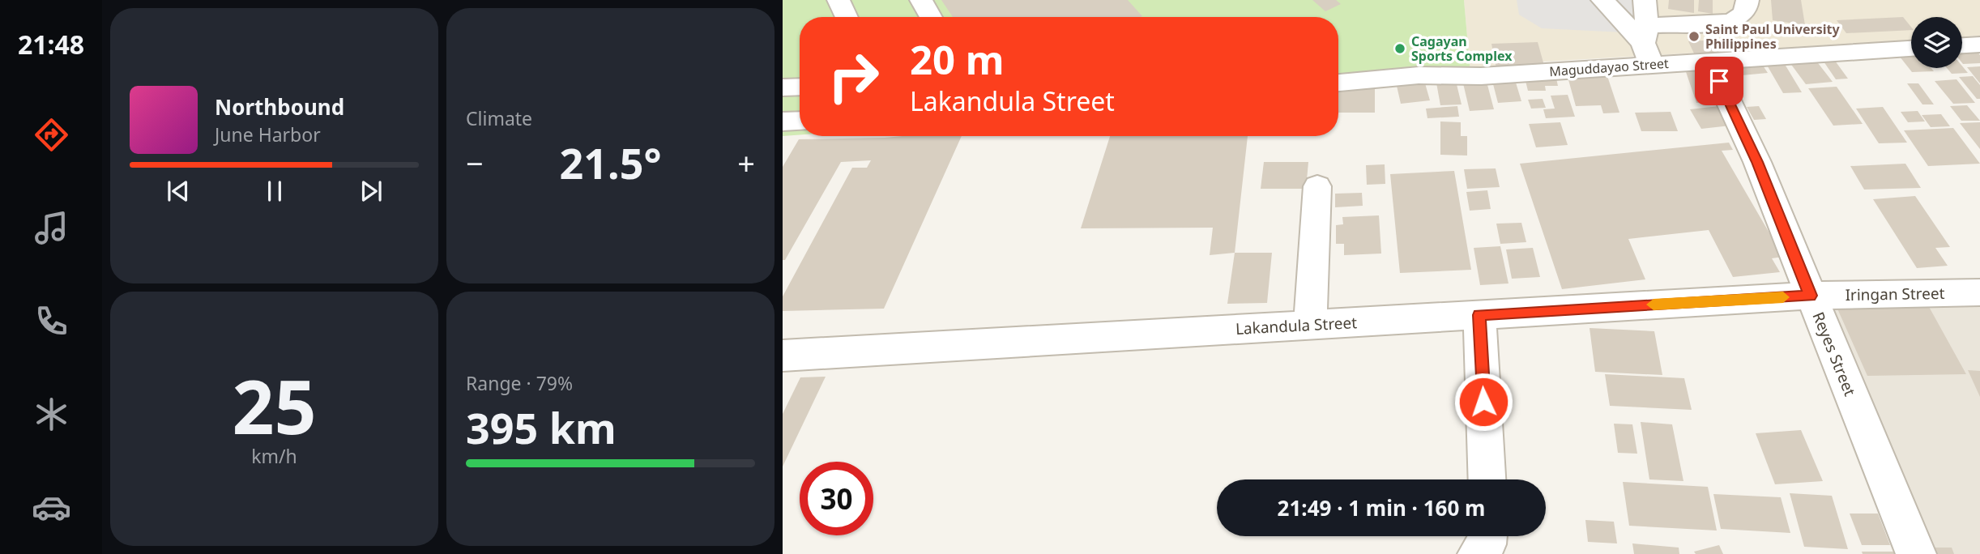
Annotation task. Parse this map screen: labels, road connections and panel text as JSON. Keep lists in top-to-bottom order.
{
  "streets": {
    "street": [
      "Maguddayao Street",
      "Iringan Street",
      "Lakandula Street",
      "Reyes Street"
    ]
  },
  "crossings": [
    ["Maguddayao Street", "Reyes Street"],
    ["Iringan Street", "Lakandula Street"],
    ["Iringan Street", "Reyes Street"],
    ["Lakandula Street", "Reyes Street"]
  ],
  "places": ["Saint Paul University Philippines", "Cagayan Sports Complex"],
  "page": {
    "tabs": "21:48",
    "tile": [
      "Climate",
      ["25", "km/h"],
      ["Range · 79%", "395 km"]
    ],
    "turn": ["20 m", "Lakandula Street"],
    "song": ["Northbound", "June Harbor"],
    "heat": ["−", "21.5°", "+"],
    "limit": "30",
    "trip": "21:49 · 1 min · 160 m"
  }
}
